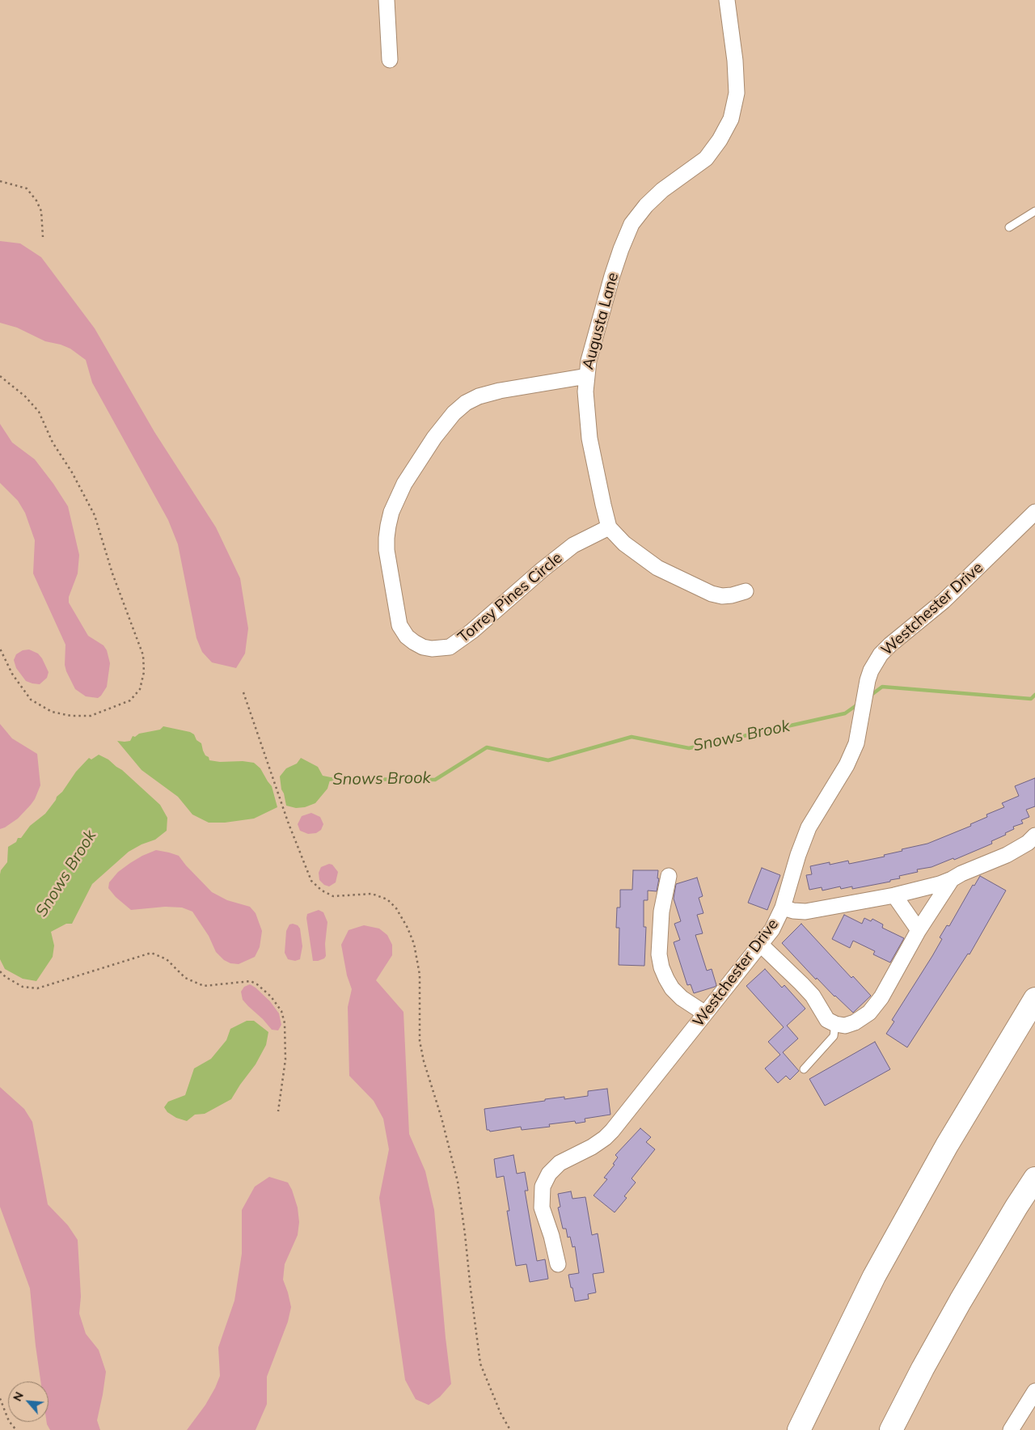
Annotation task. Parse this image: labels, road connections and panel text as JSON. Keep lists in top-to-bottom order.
{
  "streets": {
    "street": ["Augusta Lane", "Torrey Pines Circle", "Westchester Drive"]
  },
  "crossings": [
    ["Augusta Lane", "Torrey Pines Circle"]
  ],
  "water": ["Snows Brook"],
  "north": "top left"
}
